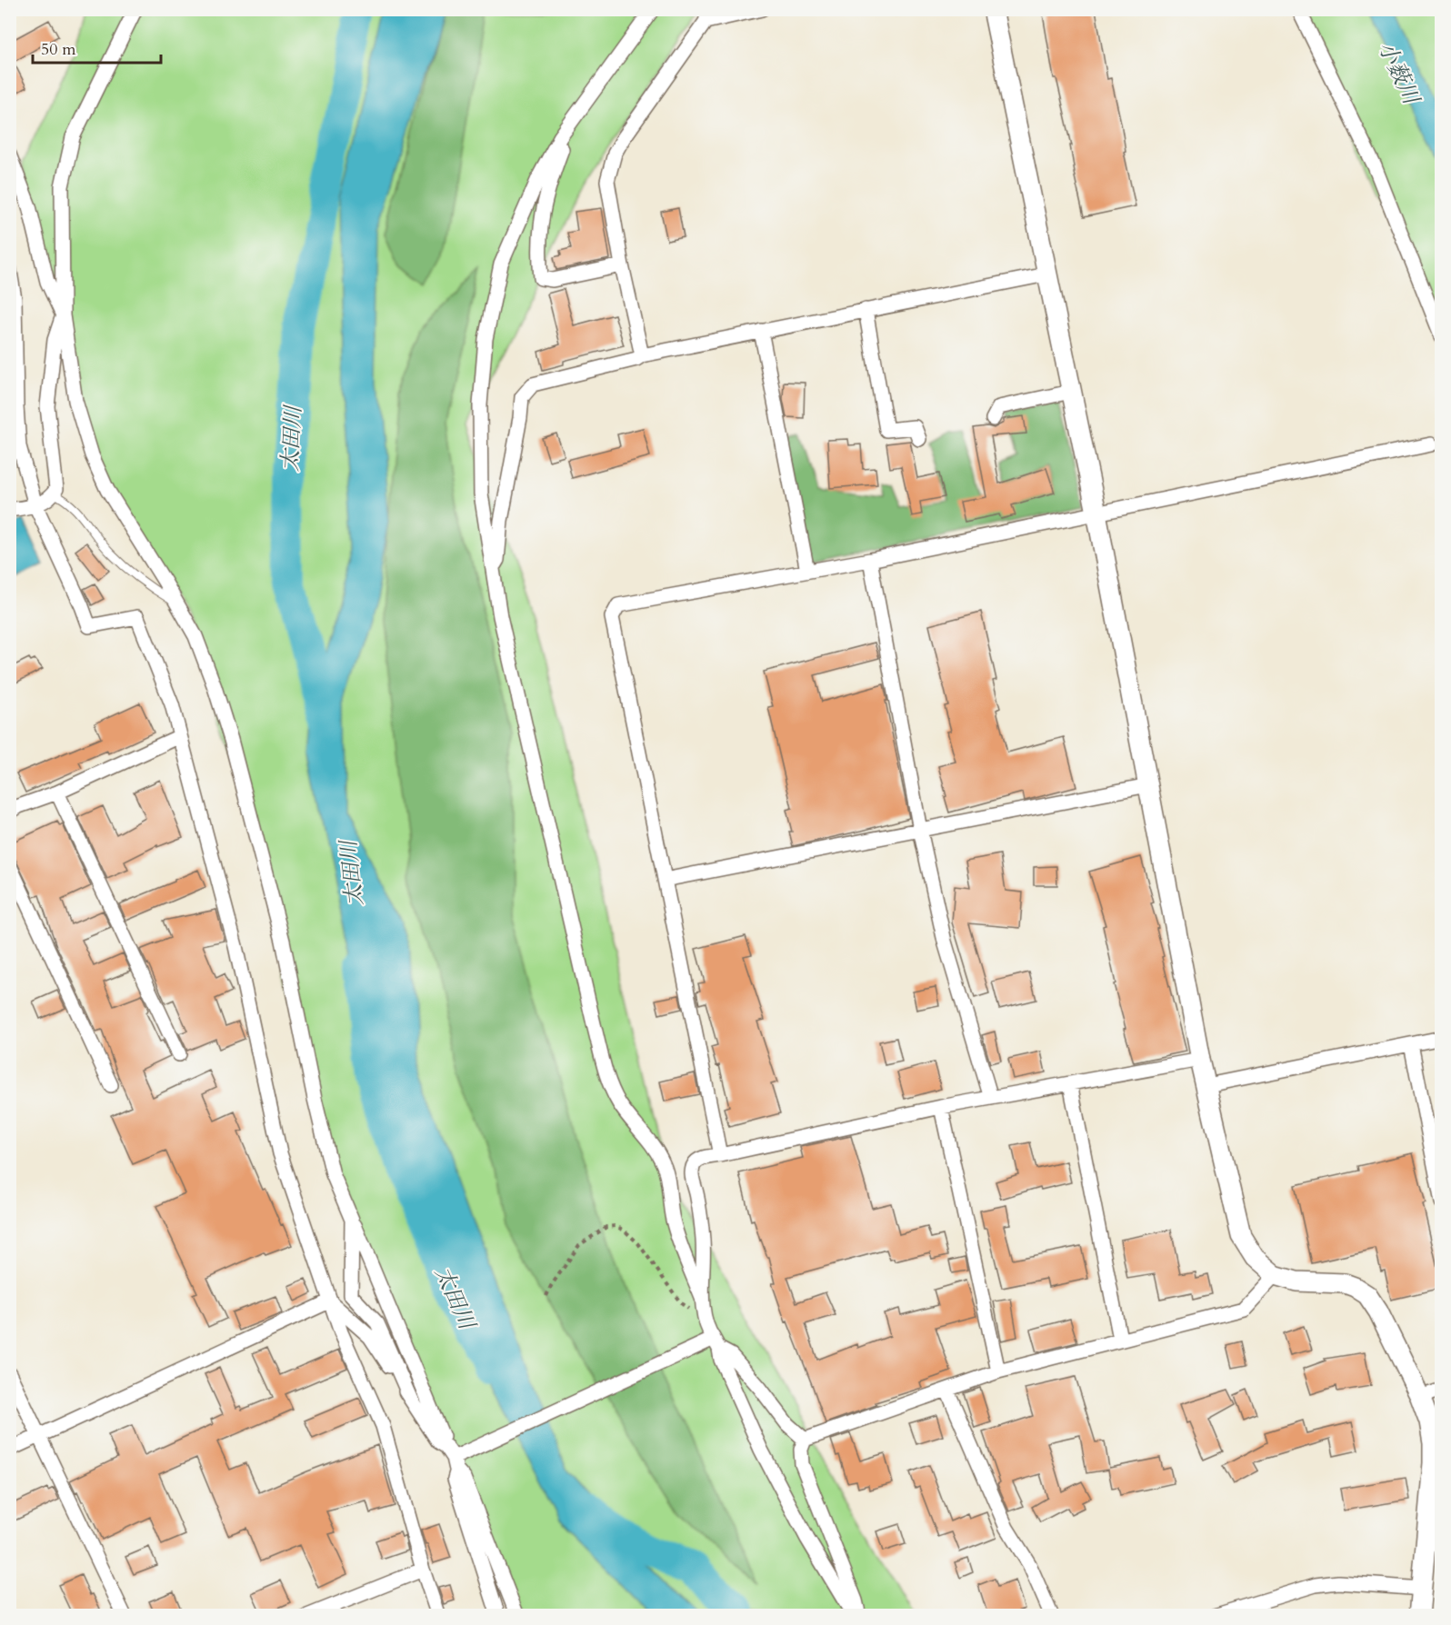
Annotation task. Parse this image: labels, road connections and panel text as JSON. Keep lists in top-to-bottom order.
{
  "water": ["小薮川", "太田川"],
  "scale_bar": "50 m"
}
